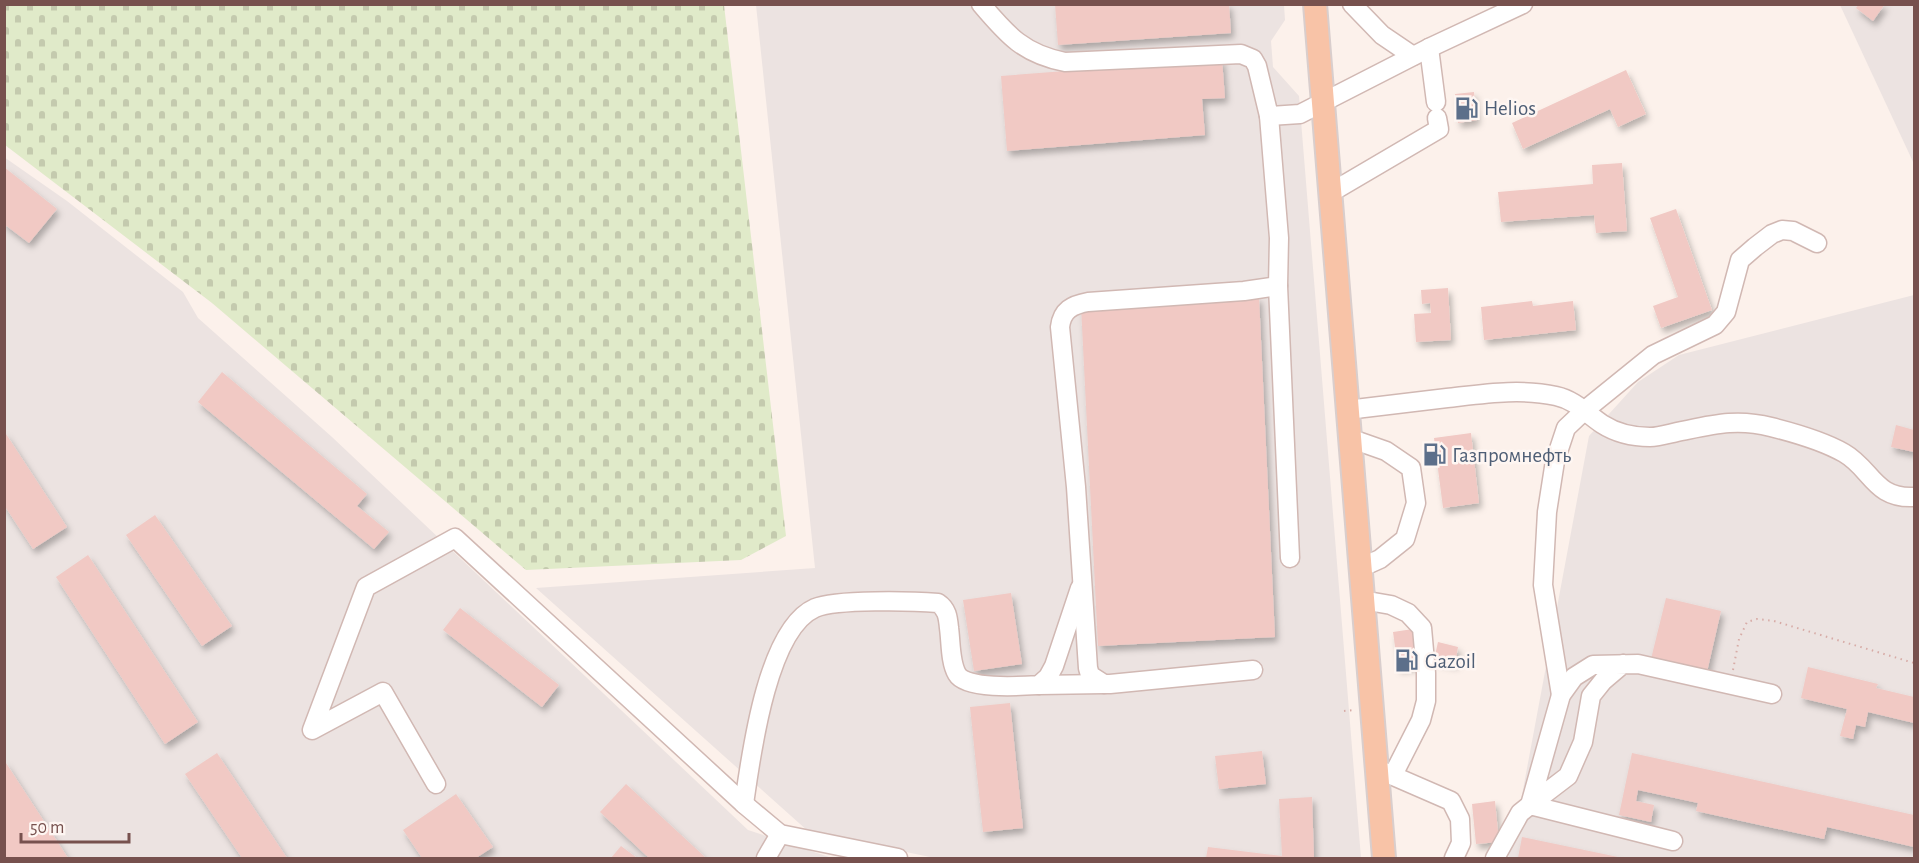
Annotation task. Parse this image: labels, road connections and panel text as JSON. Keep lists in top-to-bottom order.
{
  "places": {
    "fuel station": ["Helios", "Газпромнефть", "Gazoil"]
  },
  "scale_bar": "50 m"
}
